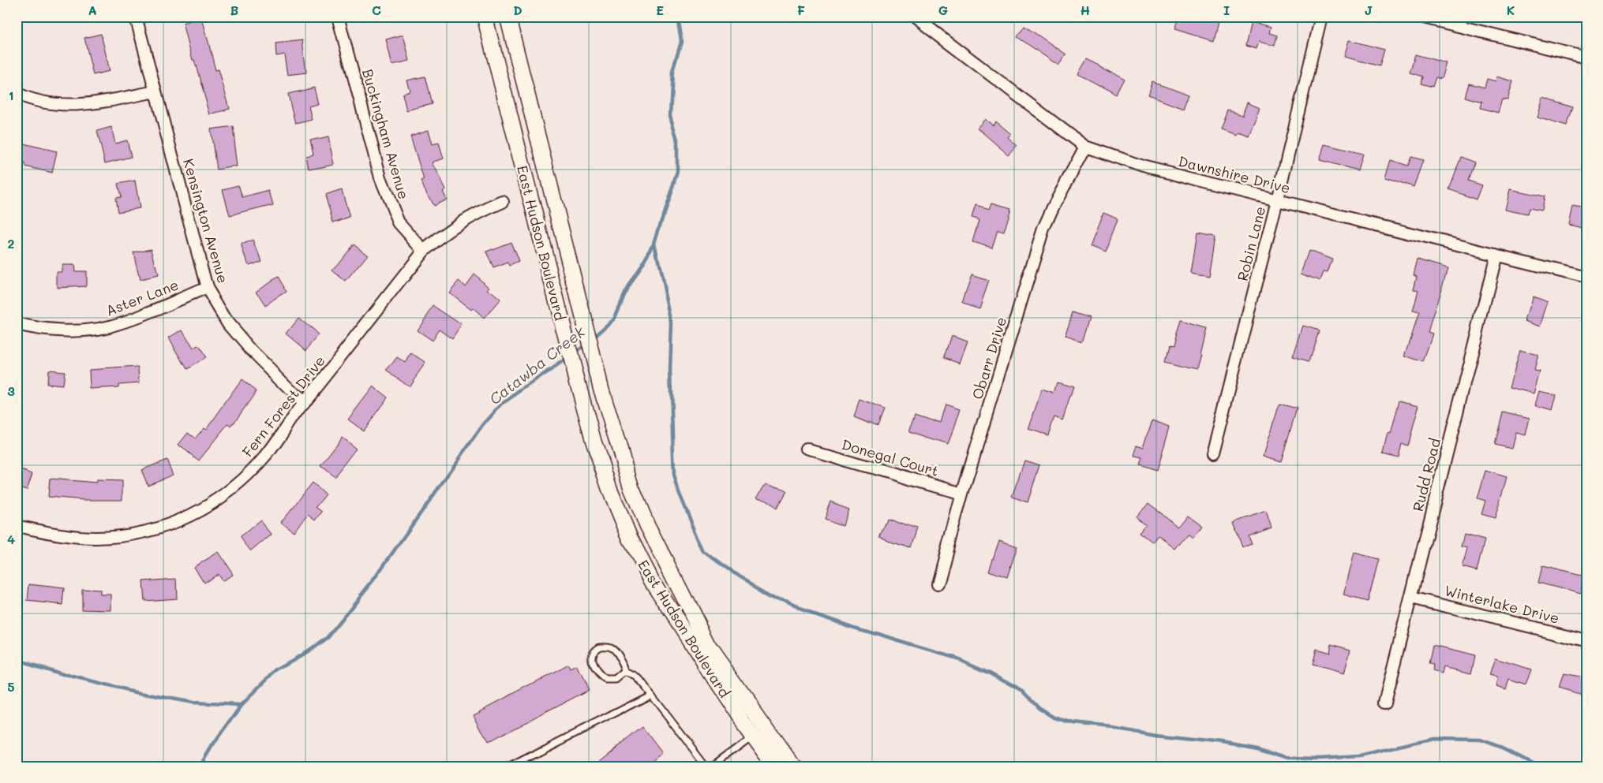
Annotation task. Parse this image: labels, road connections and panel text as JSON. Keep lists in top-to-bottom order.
{
  "streets": {
    "main road": ["East Hudson Boulevard"],
    "street": [
      "Buckingham Avenue",
      "Dawnshire Drive",
      "Kensington Avenue",
      "Robin Lane",
      "Aster Lane",
      "Obarr Drive",
      "Fern Forest Drive",
      "Donegal Court",
      "Rudd Road",
      "Winterlake Drive"
    ]
  },
  "crossings": [
    ["Buckingham Avenue", "Fern Forest Drive"],
    ["Dawnshire Drive", "Robin Lane"],
    ["Dawnshire Drive", "Obarr Drive"],
    ["Dawnshire Drive", "Rudd Road"],
    ["Kensington Avenue", "Aster Lane"],
    ["Kensington Avenue", "Fern Forest Drive"],
    ["Obarr Drive", "Donegal Court"],
    ["Rudd Road", "Winterlake Drive"]
  ],
  "water": ["Catawba Creek"],
  "grid": {
    "columns": [
      "A",
      "B",
      "C",
      "D",
      "E",
      "F",
      "G",
      "H",
      "I",
      "J",
      "K"
    ],
    "rows": [
      "1",
      "2",
      "3",
      "4",
      "5"
    ]
  }
}
